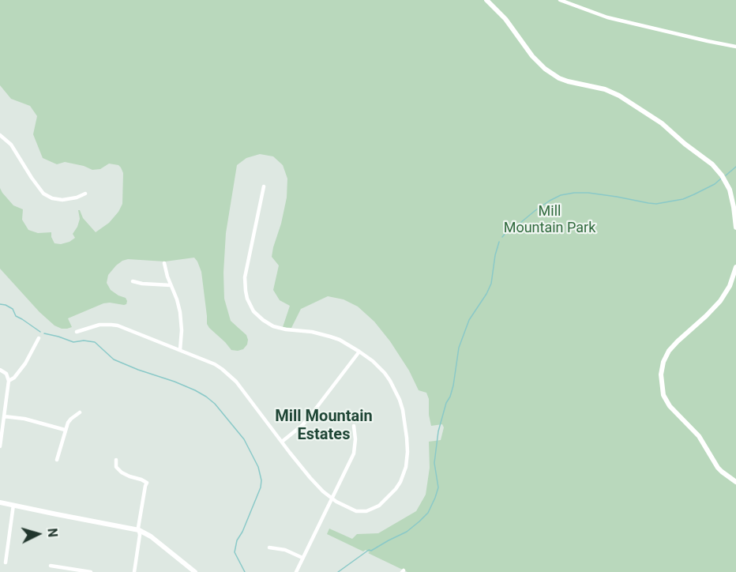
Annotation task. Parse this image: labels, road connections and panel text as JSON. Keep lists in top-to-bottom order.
{
  "districts": ["Mill Mountain Estates"],
  "parks": ["Mill Mountain Park"],
  "north": "right"
}
